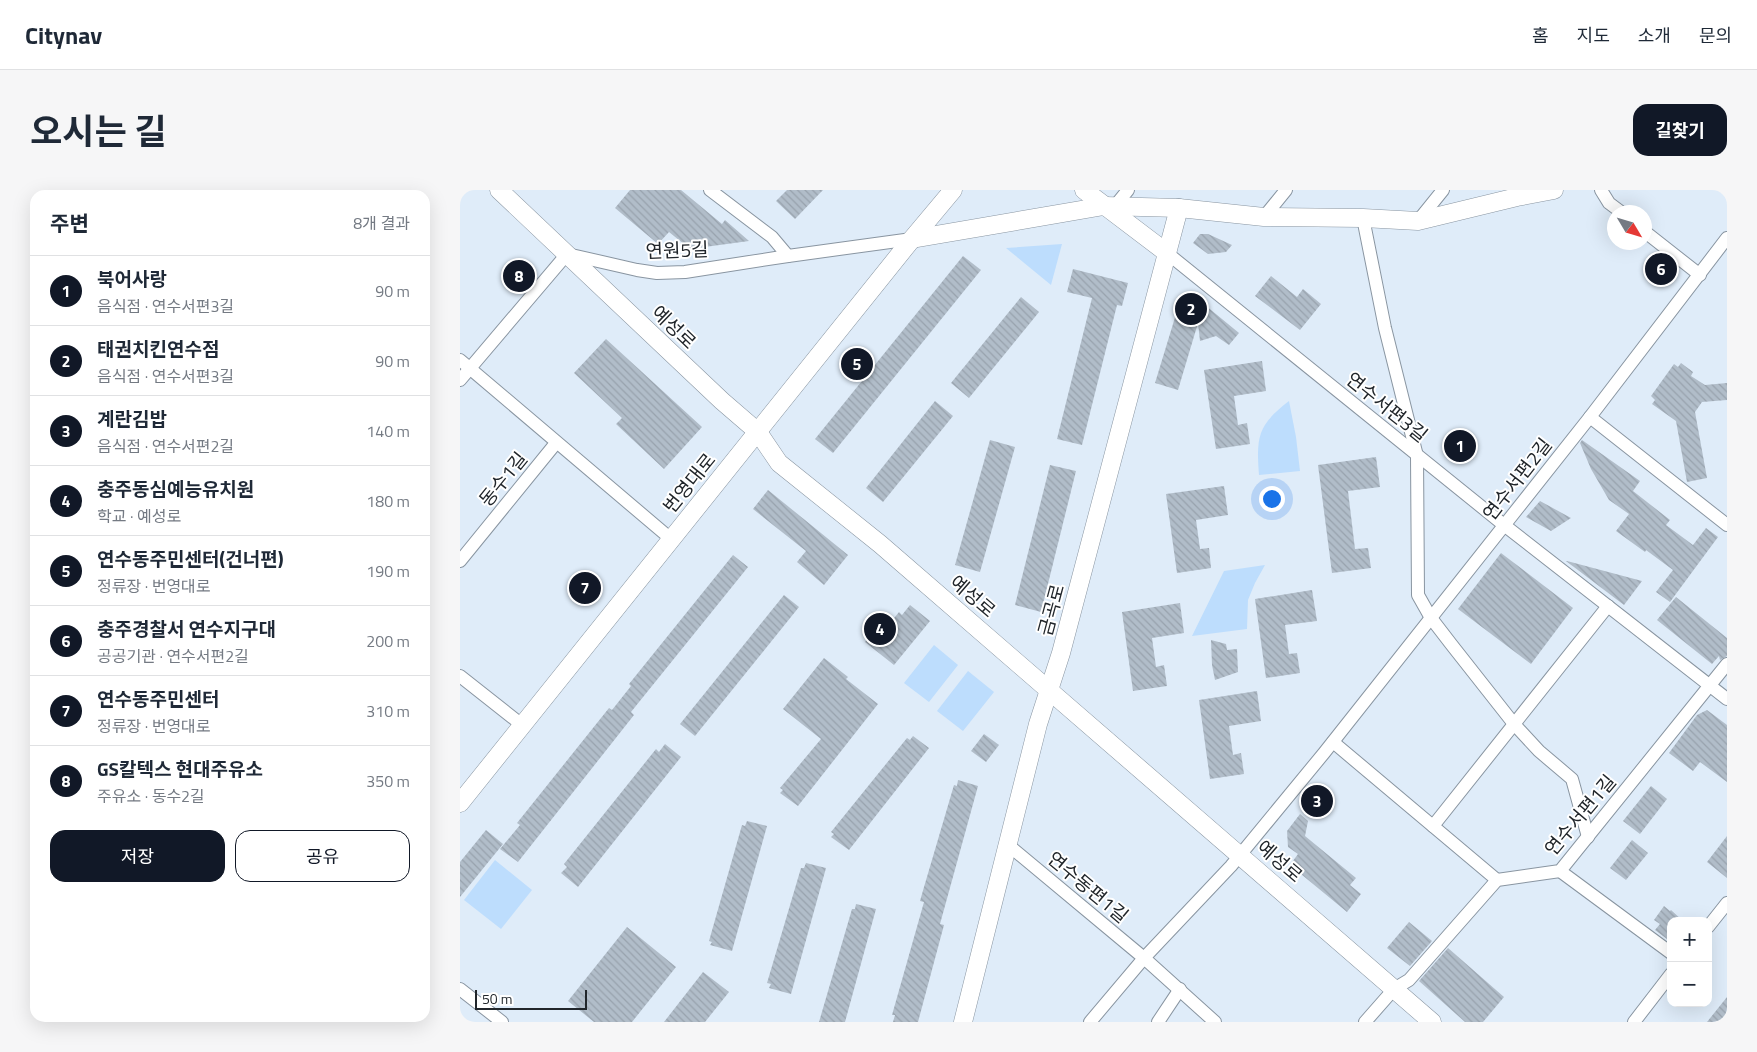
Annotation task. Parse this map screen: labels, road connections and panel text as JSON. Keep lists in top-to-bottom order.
{
  "streets": {
    "street": [
      "연원5길",
      "예성로",
      "연수서편3길",
      "동수1길",
      "연수서편2길",
      "번영대로",
      "금곡로",
      "연수서편1길",
      "연수동편1길"
    ]
  },
  "crossings": [
    ["연원5길", "예성로"],
    ["연원5길", "번영대로"],
    ["예성로", "연수서편2길"],
    ["예성로", "번영대로"],
    ["예성로", "금곡로"],
    ["연수서편3길", "연수서편2길"],
    ["연수서편3길", "금곡로"],
    ["연수서편3길", "연수서편1길"],
    ["금곡로", "연수동편1길"]
  ],
  "scale_bar": "50 m",
  "north": "bottom right",
  "page": {
    "header": "Citynav",
    "nav": [
      "홈",
      "지도",
      "소개",
      "문의"
    ],
    "title": "오시는 길",
    "buttons": [
      "길찾기",
      ["저장", "공유"]
    ],
    "heading": ["주변", "8개 결과"],
    "pins": [
      "6",
      "8",
      "2",
      "5",
      "1",
      "7",
      "4",
      "3"
    ],
    "list": [
      {
        "mark": "1",
        "name": "북어사랑",
        "note": "음식점 · 연수서편3길",
        "value": "90 m"
      },
      {
        "mark": "2",
        "name": "태권치킨연수점",
        "note": "음식점 · 연수서편3길",
        "value": "90 m"
      },
      {
        "mark": "3",
        "name": "계란김밥",
        "note": "음식점 · 연수서편2길",
        "value": "140 m"
      },
      {
        "mark": "4",
        "name": "충주동심예능유치원",
        "note": "학교 · 예성로",
        "value": "180 m"
      },
      {
        "mark": "5",
        "name": "연수동주민센터(건너편)",
        "note": "정류장 · 번영대로",
        "value": "190 m"
      },
      {
        "mark": "6",
        "name": "충주경찰서 연수지구대",
        "note": "공공기관 · 연수서편2길",
        "value": "200 m"
      },
      {
        "mark": "7",
        "name": "연수동주민센터",
        "note": "정류장 · 번영대로",
        "value": "310 m"
      },
      {
        "mark": "8",
        "name": "GS칼텍스 현대주유소",
        "note": "주유소 · 동수2길",
        "value": "350 m"
      }
    ],
    "map_buttons": ["+", "−"],
    "scale": "50 m"
  }
}
